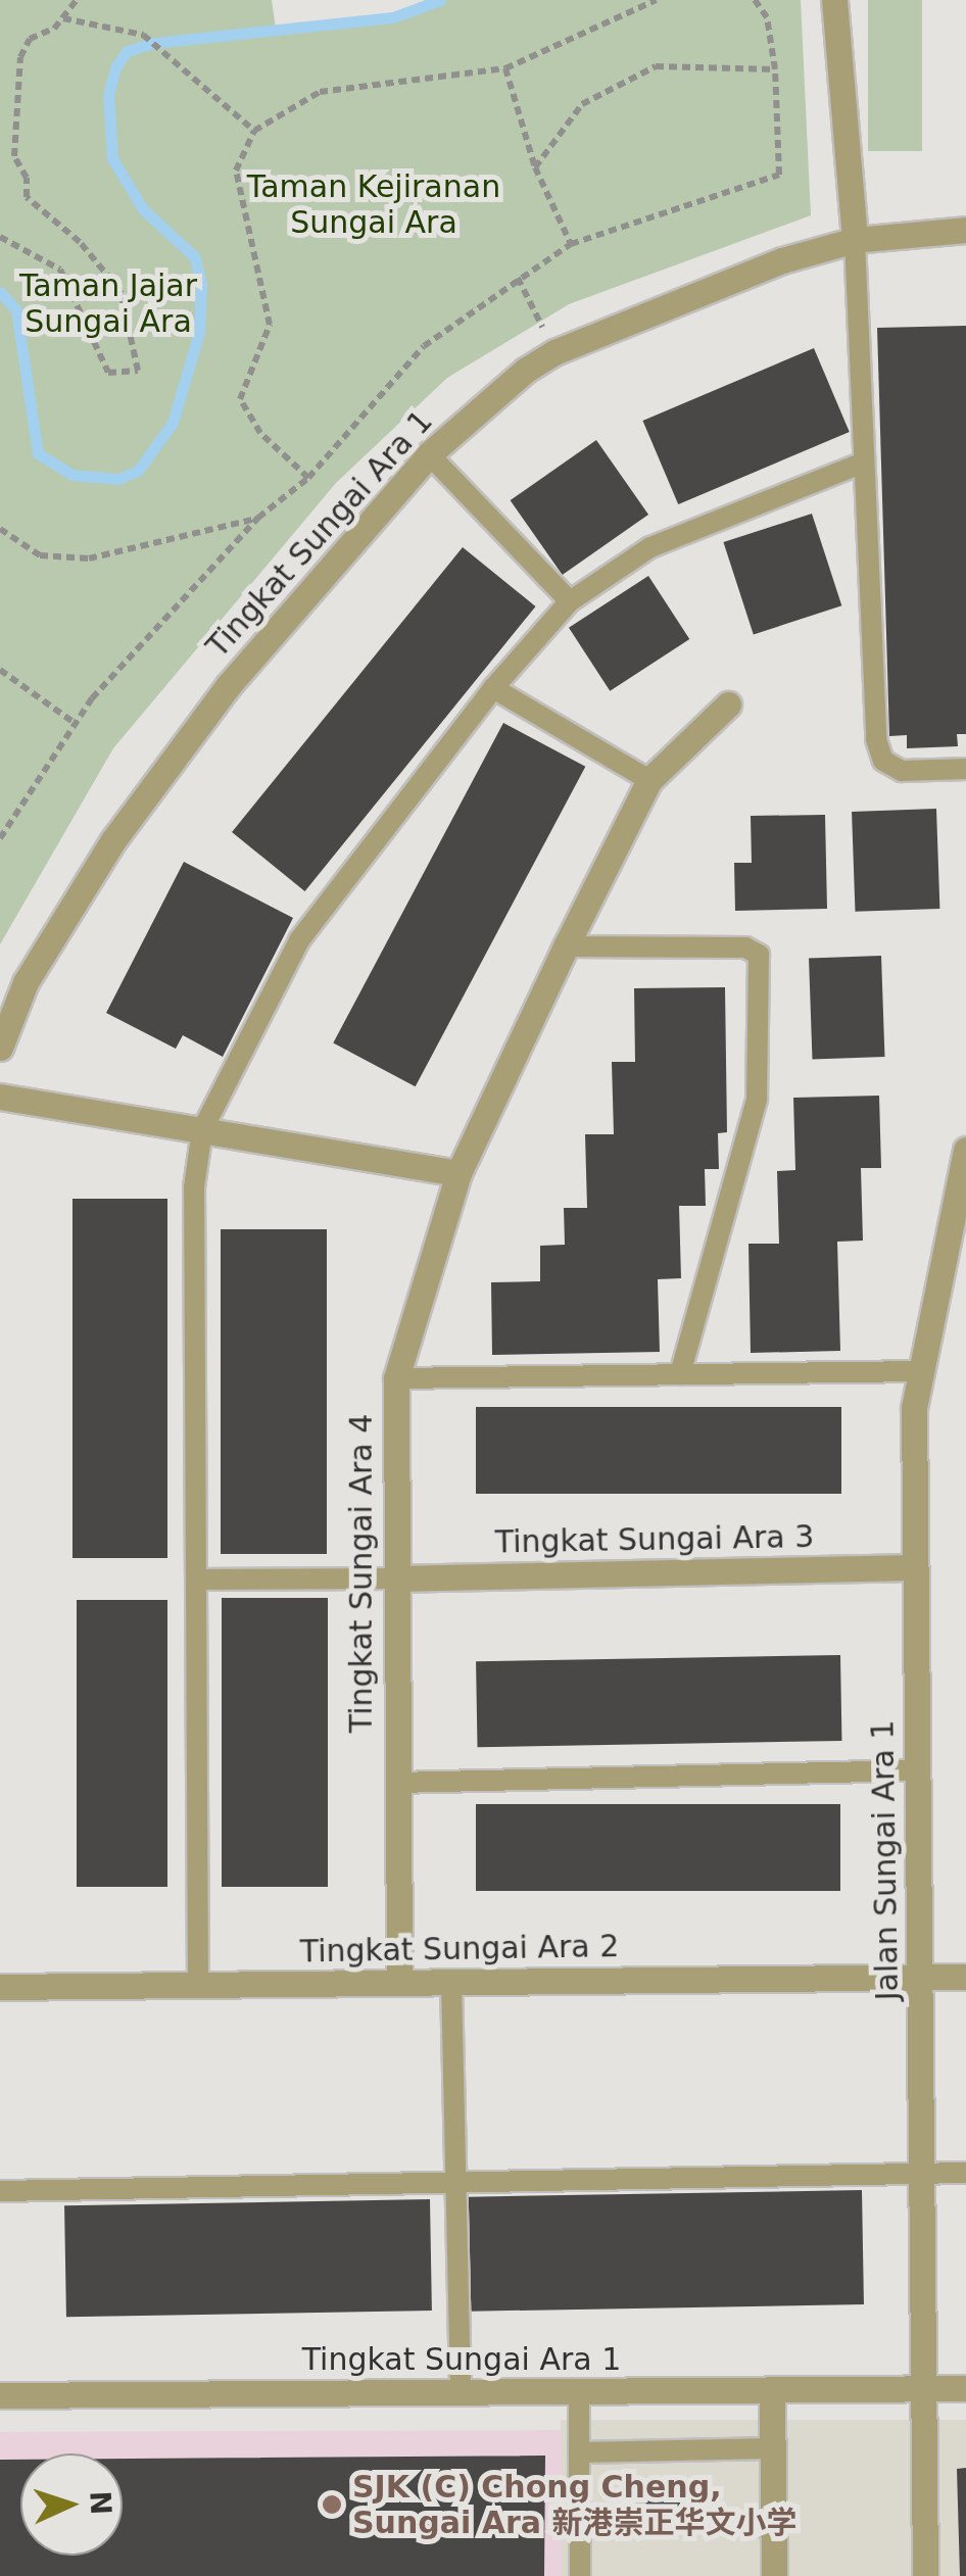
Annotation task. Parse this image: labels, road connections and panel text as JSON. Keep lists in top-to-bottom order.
{
  "streets": {
    "street": [
      "Tingkat Sungai Ara 1",
      "Tingkat Sungai Ara 3",
      "Tingkat Sungai Ara 4",
      "Jalan Sungai Ara 1",
      "Tingkat Sungai Ara 2"
    ]
  },
  "crossings": [
    ["Tingkat Sungai Ara 1", "Jalan Sungai Ara 1"],
    ["Tingkat Sungai Ara 3", "Tingkat Sungai Ara 4"],
    ["Tingkat Sungai Ara 3", "Jalan Sungai Ara 1"],
    ["Tingkat Sungai Ara 4", "Tingkat Sungai Ara 2"],
    ["Jalan Sungai Ara 1", "Tingkat Sungai Ara 2"]
  ],
  "parks": ["Taman Kejiranan Sungai Ara", "Taman Jajar Sungai Ara"],
  "places": ["SJK (C) Chong Cheng, Sungai Ara 新港崇正华文小学"],
  "north": "right"
}
